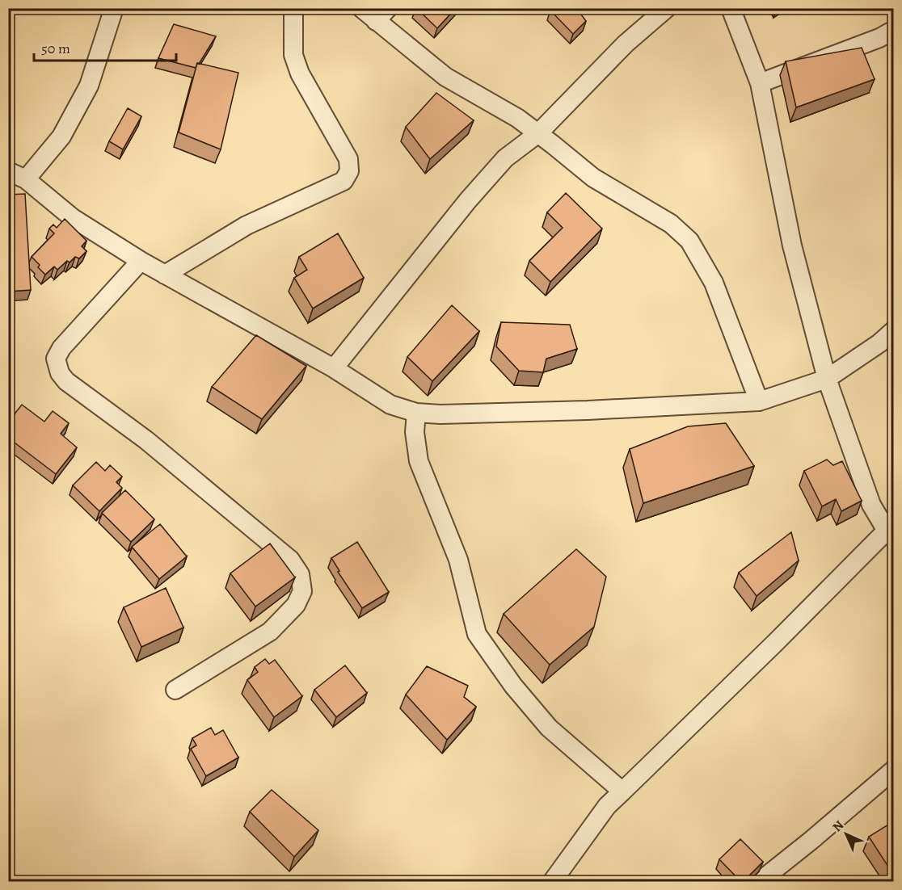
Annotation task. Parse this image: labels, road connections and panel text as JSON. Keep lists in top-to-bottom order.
{
  "scale_bar": "50 m",
  "north": "top left"
}
